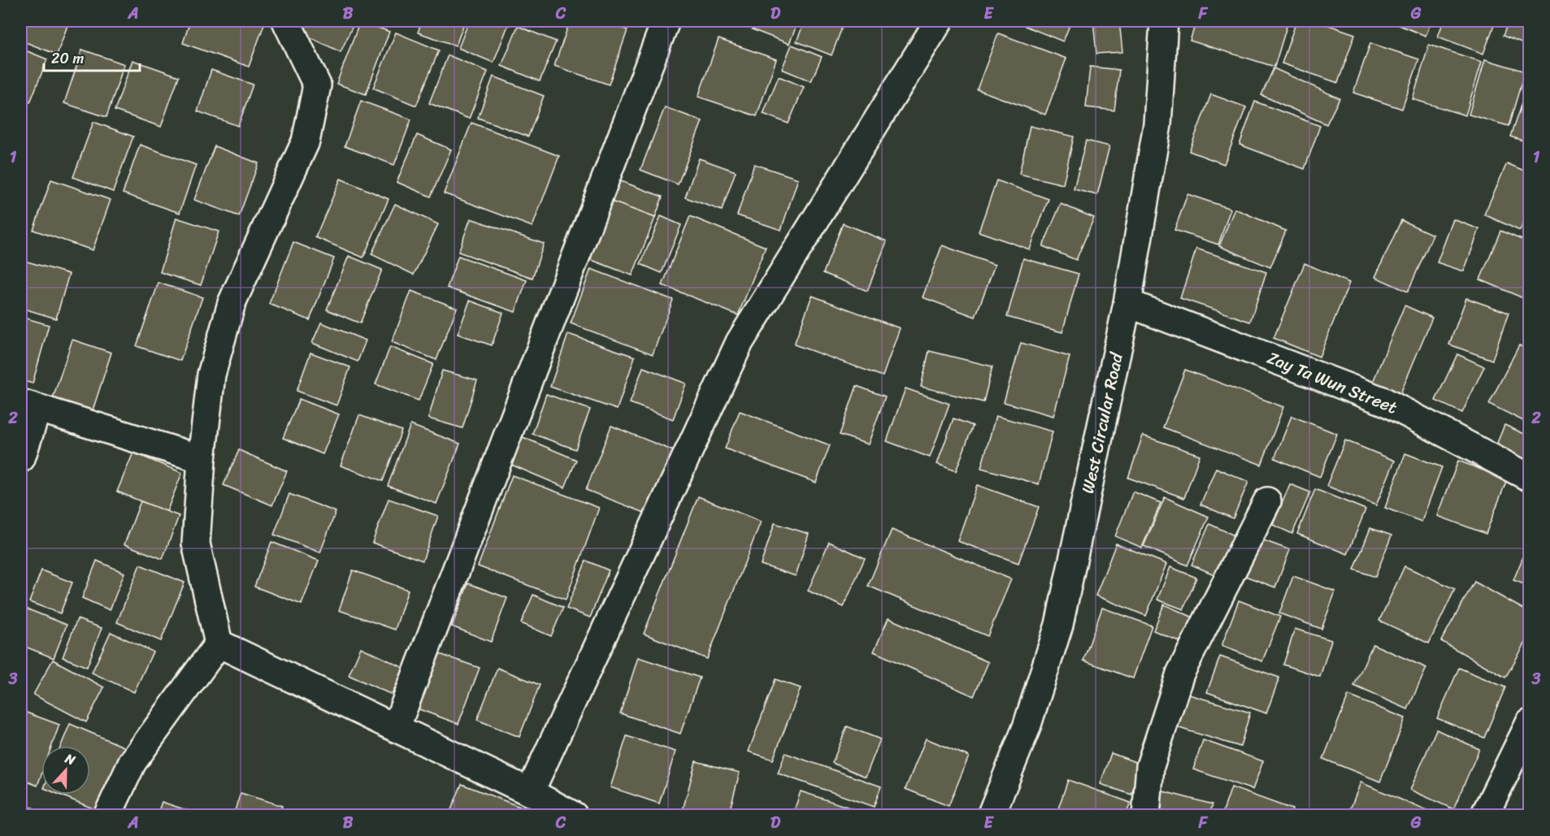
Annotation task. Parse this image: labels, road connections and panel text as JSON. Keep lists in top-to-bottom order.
{
  "streets": {
    "street": ["Zay Ta Wun Street", "West Circular Road"]
  },
  "crossings": [
    ["Zay Ta Wun Street", "West Circular Road"]
  ],
  "scale_bar": "20 m",
  "north": "top",
  "grid": {
    "columns": [
      "A",
      "B",
      "C",
      "D",
      "E",
      "F",
      "G"
    ],
    "rows": ["1", "2", "3"]
  }
}
